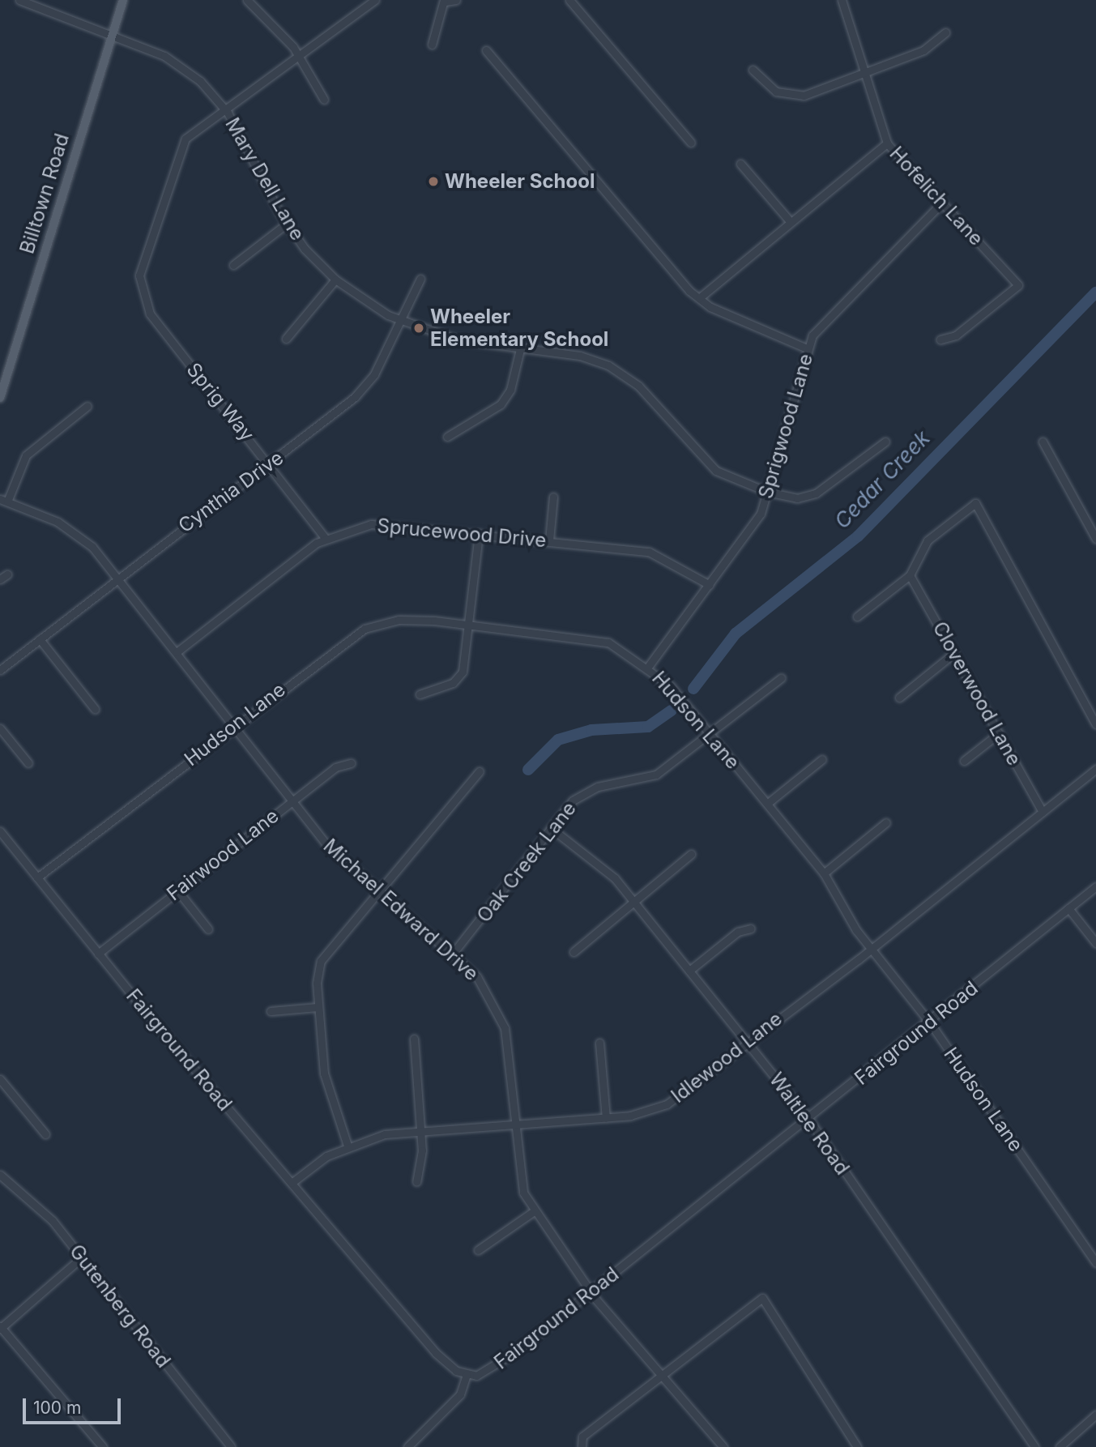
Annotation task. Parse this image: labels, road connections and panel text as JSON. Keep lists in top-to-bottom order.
{
  "streets": {
    "main road": ["Billtown Road"],
    "street": [
      "Mary Dell Lane",
      "Hofelich Lane",
      "Sprig Way",
      "Sprigwood Lane",
      "Cynthia Drive",
      "Sprucewood Drive",
      "Cloverwood Lane",
      "Hudson Lane",
      "Fairwood Lane",
      "Oak Creek Lane",
      "Michael Edward Drive",
      "Fairground Road",
      "Idlewood Lane",
      "Waltlee Road",
      "Gutenberg Road"
    ]
  },
  "crossings": [
    ["Mary Dell Lane", "Billtown Road"],
    ["Mary Dell Lane", "Sprig Way"],
    ["Mary Dell Lane", "Sprigwood Lane"],
    ["Mary Dell Lane", "Cynthia Drive"],
    ["Hofelich Lane", "Sprigwood Lane"],
    ["Sprig Way", "Cynthia Drive"],
    ["Sprig Way", "Sprucewood Drive"],
    ["Sprigwood Lane", "Sprucewood Drive"],
    ["Sprigwood Lane", "Hudson Lane"],
    ["Cynthia Drive", "Michael Edward Drive"],
    ["Sprucewood Drive", "Michael Edward Drive"],
    ["Cloverwood Lane", "Idlewood Lane"],
    ["Hudson Lane", "Oak Creek Lane"],
    ["Hudson Lane", "Michael Edward Drive"],
    ["Hudson Lane", "Fairground Road"],
    ["Hudson Lane", "Idlewood Lane"],
    ["Fairwood Lane", "Michael Edward Drive"],
    ["Fairwood Lane", "Fairground Road"],
    ["Oak Creek Lane", "Michael Edward Drive"],
    ["Oak Creek Lane", "Waltlee Road"],
    ["Michael Edward Drive", "Fairground Road"],
    ["Michael Edward Drive", "Idlewood Lane"],
    ["Fairground Road", "Idlewood Lane"],
    ["Fairground Road", "Waltlee Road"],
    ["Idlewood Lane", "Waltlee Road"]
  ],
  "water": ["Cedar Creek"],
  "places": ["Wheeler School", "Wheeler Elementary School"],
  "scale_bar": "100 m"
}
